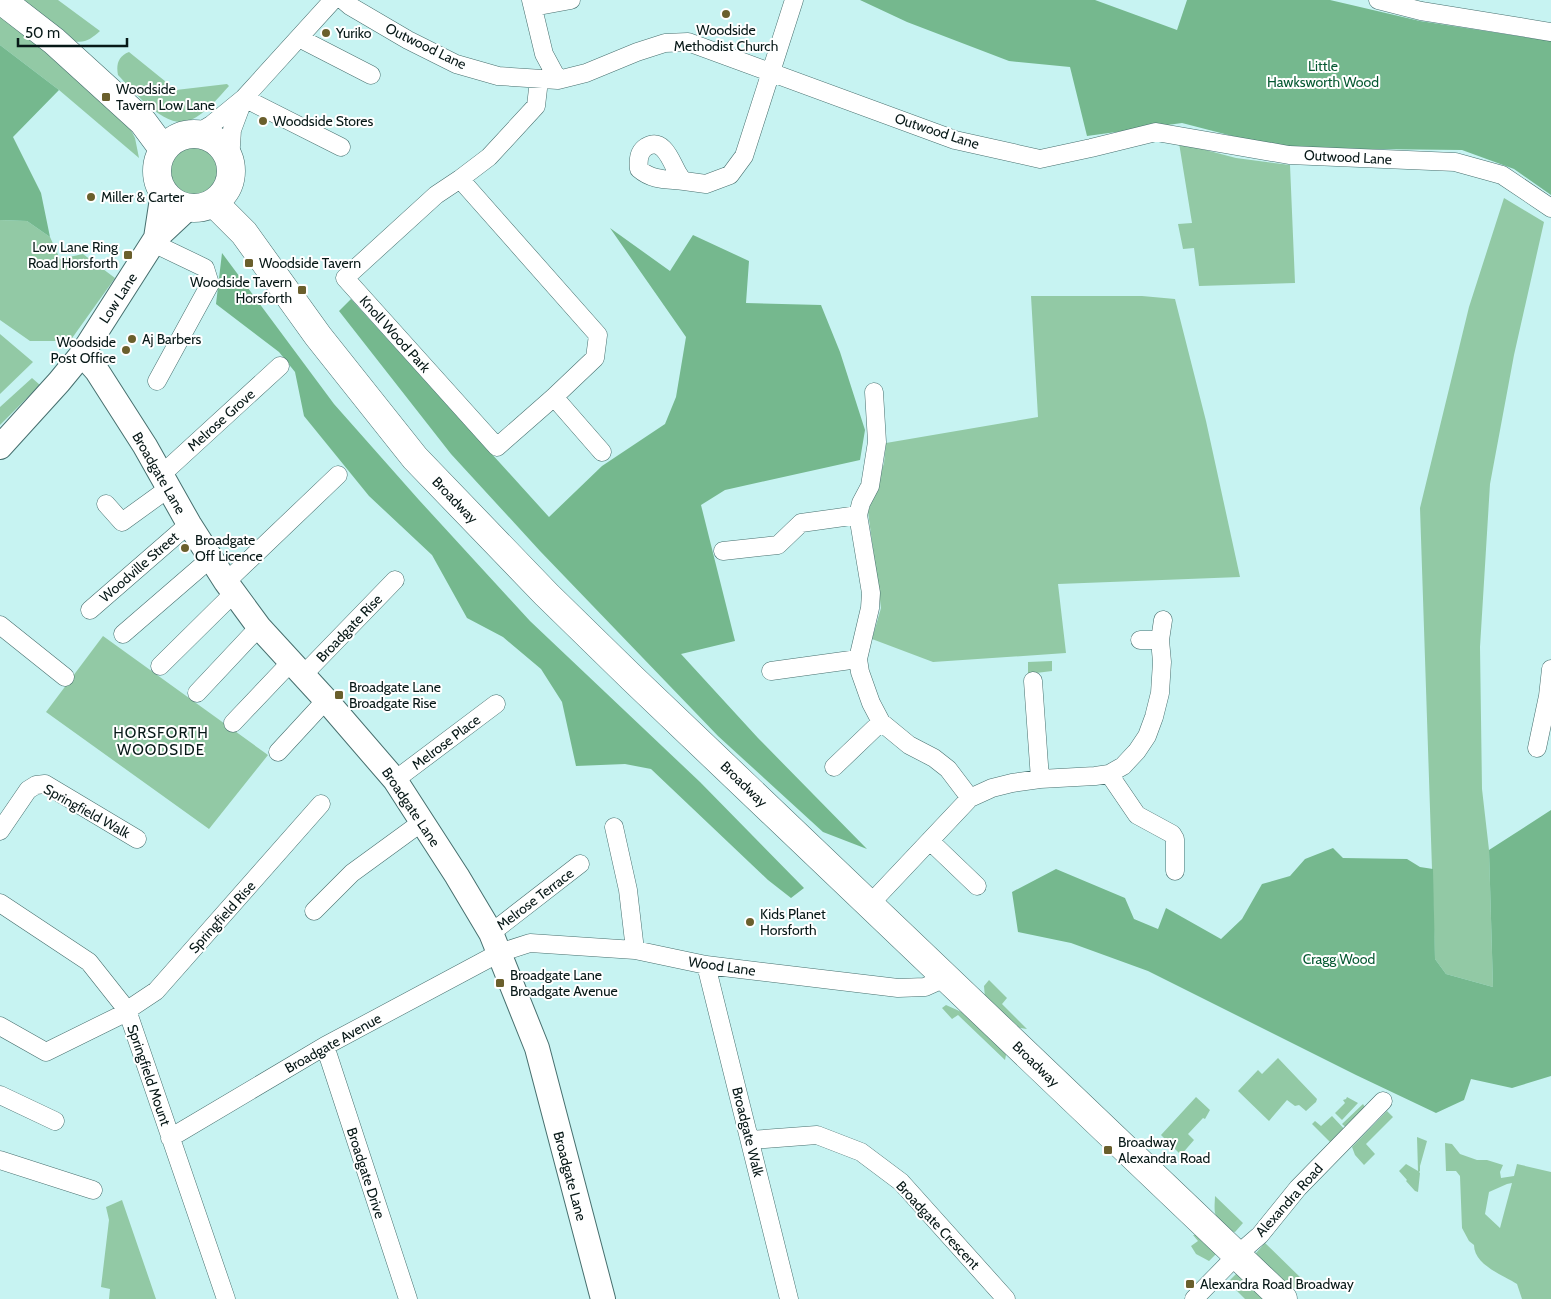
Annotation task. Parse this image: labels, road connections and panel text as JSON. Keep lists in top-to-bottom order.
{
  "streets": {
    "highway": ["Broadway"],
    "street": [
      "Outwood Lane",
      "Low Lane",
      "Knoll Wood Park",
      "Melrose Grove",
      "Broadgate Lane",
      "Woodville Street",
      "Broadgate Rise",
      "Melrose Place",
      "Springfield Walk",
      "Melrose Terrace",
      "Springfield Rise",
      "Wood Lane",
      "Broadgate Avenue",
      "Springfield Mount",
      "Broadgate Walk",
      "Broadgate Drive",
      "Alexandra Road",
      "Broadgate Crescent"
    ]
  },
  "crossings": [
    ["Outwood Lane", "Knoll Wood Park"],
    ["Low Lane", "Broadgate Lane"],
    ["Melrose Grove", "Broadgate Lane"],
    ["Broadgate Lane", "Woodville Street"],
    ["Broadgate Lane", "Broadgate Rise"],
    ["Broadgate Lane", "Melrose Place"],
    ["Broadgate Lane", "Melrose Terrace"],
    ["Broadgate Lane", "Wood Lane"],
    ["Broadgate Lane", "Broadgate Avenue"],
    ["Broadway", "Wood Lane"],
    ["Broadway", "Alexandra Road"],
    ["Melrose Terrace", "Wood Lane"],
    ["Melrose Terrace", "Broadgate Avenue"],
    ["Springfield Rise", "Springfield Mount"],
    ["Wood Lane", "Broadgate Avenue"],
    ["Wood Lane", "Broadgate Walk"],
    ["Broadgate Avenue", "Springfield Mount"],
    ["Broadgate Avenue", "Broadgate Drive"],
    ["Broadgate Walk", "Broadgate Crescent"]
  ],
  "districts": ["HORSFORTH WOODSIDE"],
  "parks": ["Little Hawksworth Wood", "Cragg Wood"],
  "places": {
    "other": [
      "Woodside Methodist Church",
      "Yuriko",
      "Woodside Stores",
      "Miller & Carter",
      "Aj Barbers",
      "Woodside Post Office",
      "Broadgate Off Licence",
      "Kids Planet Horsforth"
    ],
    "transit": [
      "Woodside Tavern Low Lane",
      "Low Lane Ring Road Horsforth",
      "Woodside Tavern",
      "Woodside Tavern Horsforth",
      "Broadgate Lane Broadgate Rise",
      "Broadgate Lane Broadgate Avenue",
      "Broadway Alexandra Road",
      "Alexandra Road Broadway"
    ]
  },
  "scale_bar": "50 m"
}
